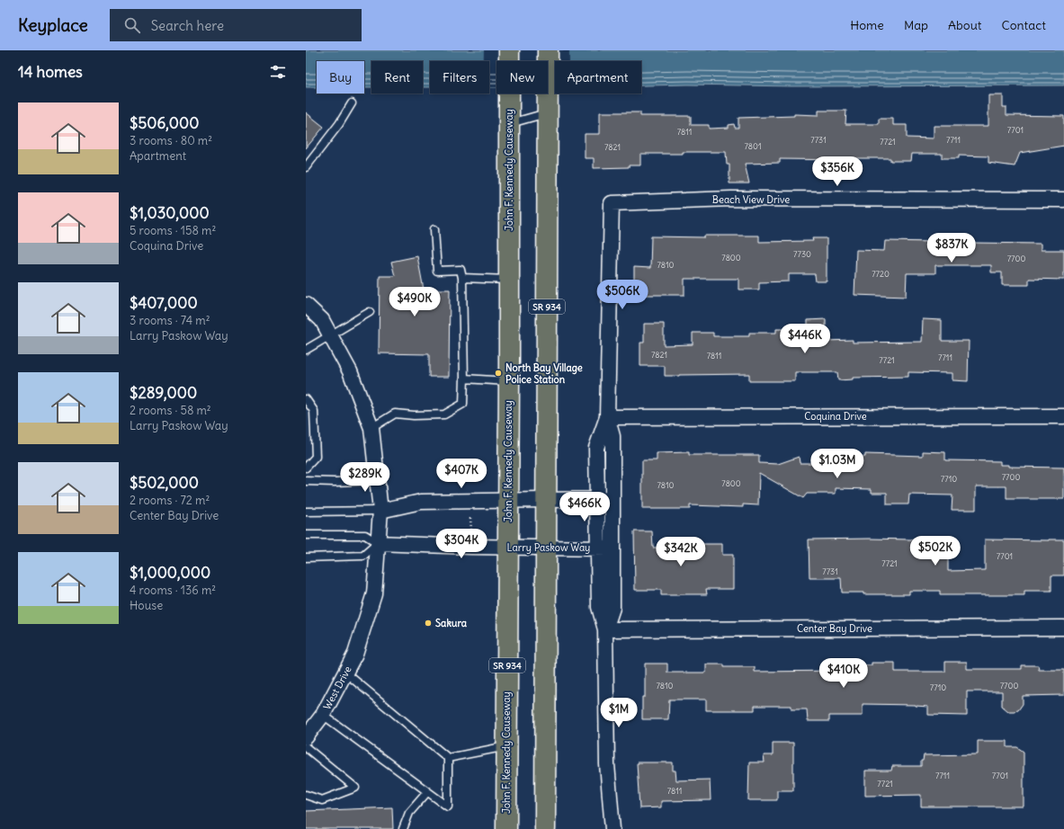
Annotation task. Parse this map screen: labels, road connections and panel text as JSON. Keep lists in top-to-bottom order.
{
  "streets": {
    "main road": ["John F. Kennedy Causeway", "SR 934"],
    "street": [
      "Beach View Drive",
      "Coquina Drive",
      "Larry Paskow Way",
      "Center Bay Drive",
      "West Drive"
    ]
  },
  "crossings": [
    ["John F. Kennedy Causeway", "Larry Paskow Way"],
    ["Beach View Drive", "Coquina Drive"],
    ["SR 934", "Larry Paskow Way"],
    ["Larry Paskow Way", "West Drive"]
  ],
  "places": ["North Bay Village Police Station", "Sakura"],
  "house_numbers": [
    "7701",
    "7811",
    "7731",
    "7711",
    "7721",
    "7801",
    "7821",
    "7730",
    "7800",
    "7700",
    "7810",
    "7720",
    "7821",
    "7811",
    "7711",
    "7721",
    "7700",
    "7710",
    "7800",
    "7810",
    "7701",
    "7721",
    "7731",
    "7810",
    "7700",
    "7710",
    "7711",
    "7701",
    "7721",
    "7811"
  ],
  "page": {
    "header": "Keyplace",
    "search": "Search here",
    "nav": [
      "Home",
      "Map",
      "About",
      "Contact"
    ],
    "heading": "14 homes",
    "chip": [
      "Buy",
      "Rent",
      "Filters",
      "New",
      "Apartment"
    ],
    "list": [
      {
        "name": "$506,000",
        "note": "3 rooms · 80 m² · Apartment"
      },
      {
        "name": "$1,030,000",
        "note": "5 rooms · 158 m² · Coquina Drive"
      },
      {
        "name": "$407,000",
        "note": "3 rooms · 74 m² · Larry Paskow Way"
      },
      {
        "name": "$289,000",
        "note": "2 rooms · 58 m² · Larry Paskow Way"
      },
      {
        "name": "$502,000",
        "note": "2 rooms · 72 m² · Center Bay Drive"
      },
      {
        "name": "$1,000,000",
        "note": "4 rooms · 136 m² · House"
      }
    ],
    "price": [
      "$356K",
      "$837K",
      "$506K",
      "$490K",
      "$446K",
      "$1.03M",
      "$407K",
      "$289K",
      "$466K",
      "$304K",
      "$502K",
      "$342K",
      "$410K",
      "$1M"
    ]
  }
}
